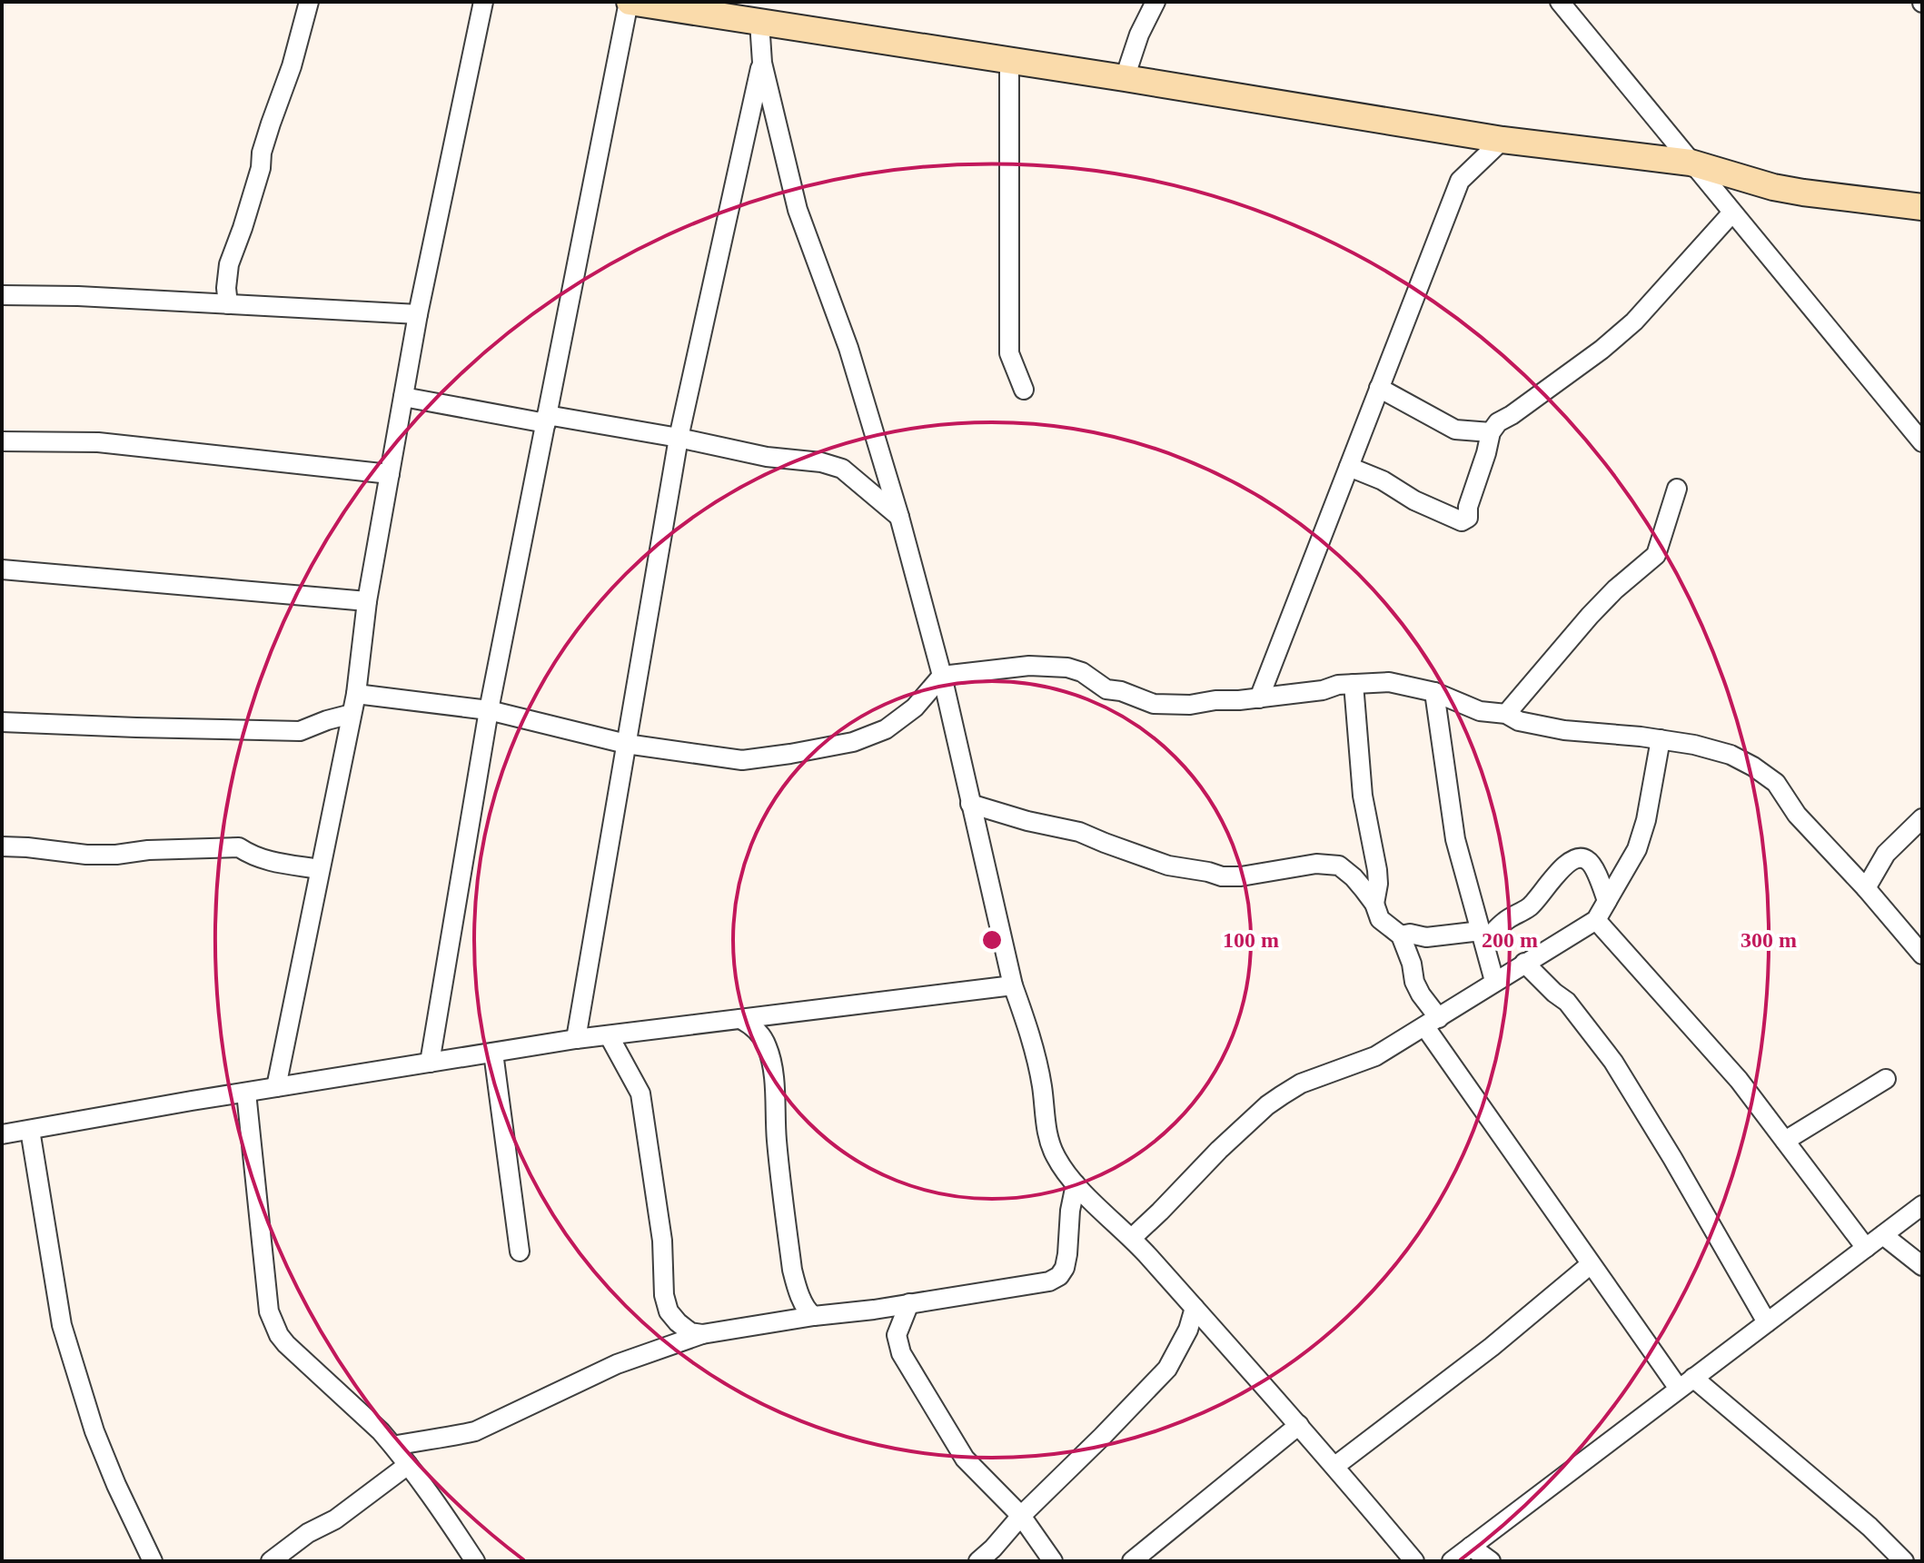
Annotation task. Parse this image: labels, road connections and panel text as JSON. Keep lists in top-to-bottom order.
{
  "rings": ["100 m", "200 m", "300 m"]
}
